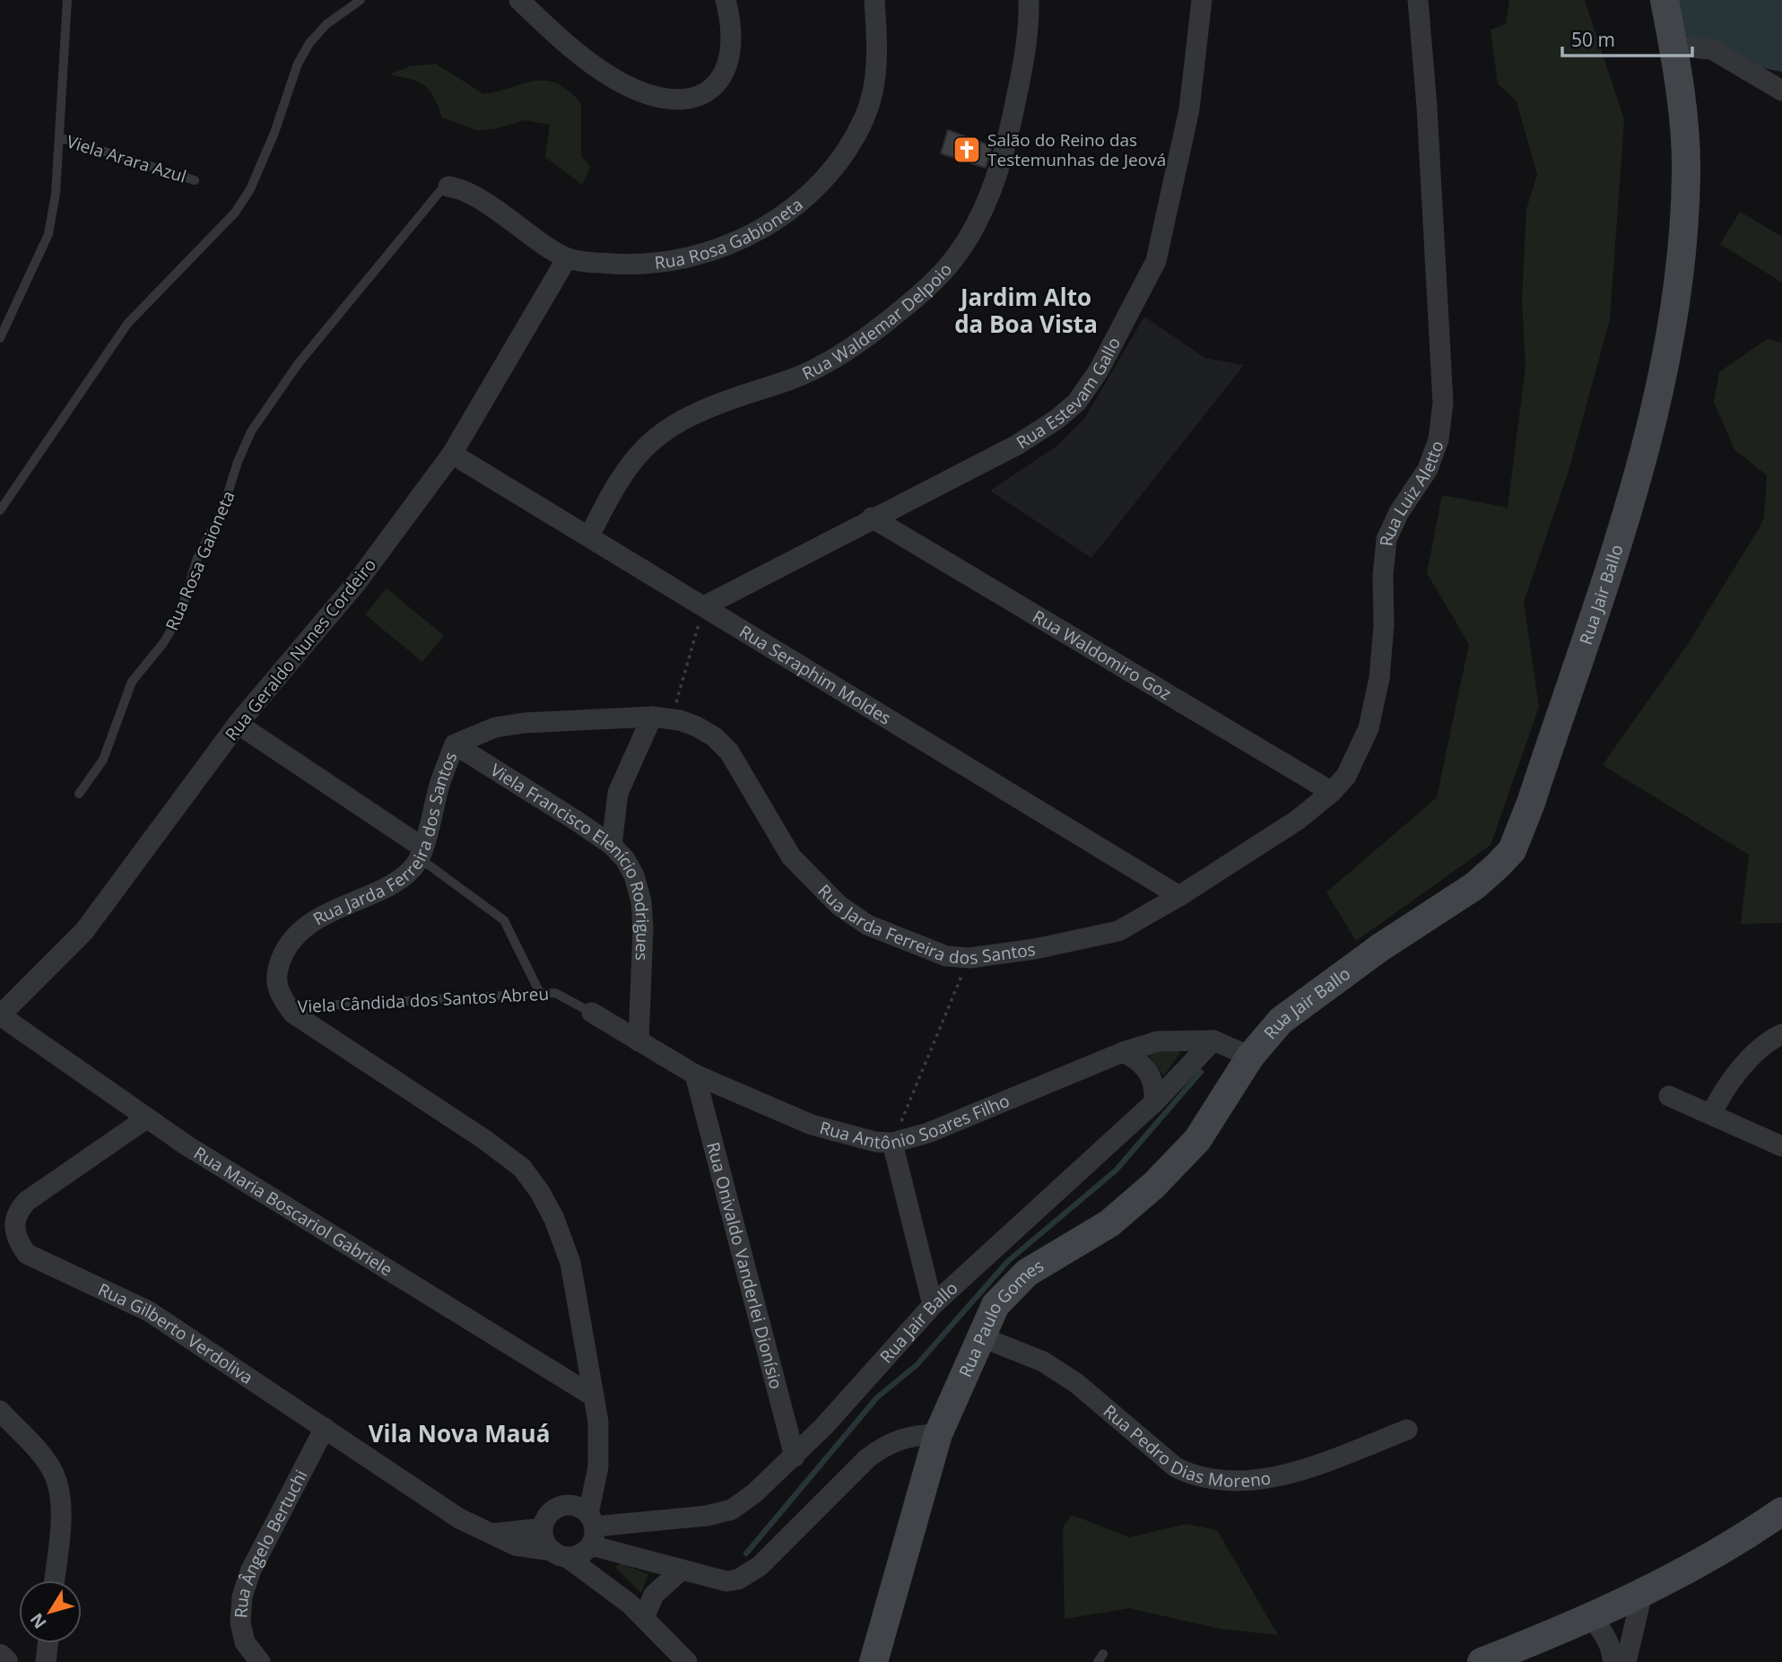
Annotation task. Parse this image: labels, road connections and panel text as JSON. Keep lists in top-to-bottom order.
{
  "streets": {
    "main road": ["Rua Jair Ballo", "Rua Paulo Gomes"],
    "street": [
      "Rua Rosa Gabioneta",
      "Rua Waldemar Delpoio",
      "Rua Estevam Gallo",
      "Rua Luiz Aletto",
      "Rua Geraldo Nunes Cordeiro",
      "Rua Waldomiro Goz",
      "Rua Seraphim Moldes",
      "Rua Jarda Ferreira dos Santos",
      "Viela Francisco Elenício Rodrigues",
      "Rua Antônio Soares Filho",
      "Rua Maria Boscariol Gabriele",
      "Rua Onivaldo Vanderlei Dionísio",
      "Rua Gilberto Verdoliva",
      "Rua Pedro Dias Moreno",
      "Rua Ângelo Bertuchi"
    ],
    "lane": ["Viela Arara Azul", "Rua Rosa Gaioneta", "Viela Cândida dos Santos Abreu"]
  },
  "crossings": [
    ["Rua Rosa Gabioneta", "Rua Rosa Gaioneta"],
    ["Rua Rosa Gabioneta", "Rua Geraldo Nunes Cordeiro"],
    ["Rua Waldemar Delpoio", "Rua Seraphim Moldes"],
    ["Rua Estevam Gallo", "Rua Waldomiro Goz"],
    ["Rua Estevam Gallo", "Rua Seraphim Moldes"],
    ["Rua Luiz Aletto", "Rua Waldomiro Goz"],
    ["Rua Luiz Aletto", "Rua Seraphim Moldes"],
    ["Rua Luiz Aletto", "Rua Jarda Ferreira dos Santos"],
    ["Rua Jair Ballo", "Rua Jarda Ferreira dos Santos"],
    ["Rua Jair Ballo", "Rua Antônio Soares Filho"],
    ["Rua Jair Ballo", "Rua Onivaldo Vanderlei Dionísio"],
    ["Rua Jair Ballo", "Rua Paulo Gomes"],
    ["Rua Jair Ballo", "Rua Gilberto Verdoliva"],
    ["Rua Geraldo Nunes Cordeiro", "Rua Seraphim Moldes"],
    ["Rua Geraldo Nunes Cordeiro", "Rua Maria Boscariol Gabriele"],
    ["Rua Seraphim Moldes", "Rua Jarda Ferreira dos Santos"],
    ["Rua Jarda Ferreira dos Santos", "Viela Francisco Elenício Rodrigues"],
    ["Rua Jarda Ferreira dos Santos", "Viela Cândida dos Santos Abreu"],
    ["Rua Jarda Ferreira dos Santos", "Rua Maria Boscariol Gabriele"],
    ["Rua Jarda Ferreira dos Santos", "Rua Gilberto Verdoliva"],
    ["Viela Francisco Elenício Rodrigues", "Rua Antônio Soares Filho"],
    ["Viela Cândida dos Santos Abreu", "Rua Antônio Soares Filho"],
    ["Rua Antônio Soares Filho", "Rua Onivaldo Vanderlei Dionísio"],
    ["Rua Antônio Soares Filho", "Rua Paulo Gomes"],
    ["Rua Maria Boscariol Gabriele", "Rua Gilberto Verdoliva"],
    ["Rua Paulo Gomes", "Rua Pedro Dias Moreno"],
    ["Rua Gilberto Verdoliva", "Rua Ângelo Bertuchi"]
  ],
  "districts": ["Jardim Alto da Boa Vista", "Vila Nova Mauá"],
  "places": {
    "church": ["Salão do Reino das Testemunhas de Jeová"]
  },
  "scale_bar": "50 m",
  "north": "bottom left"
}
